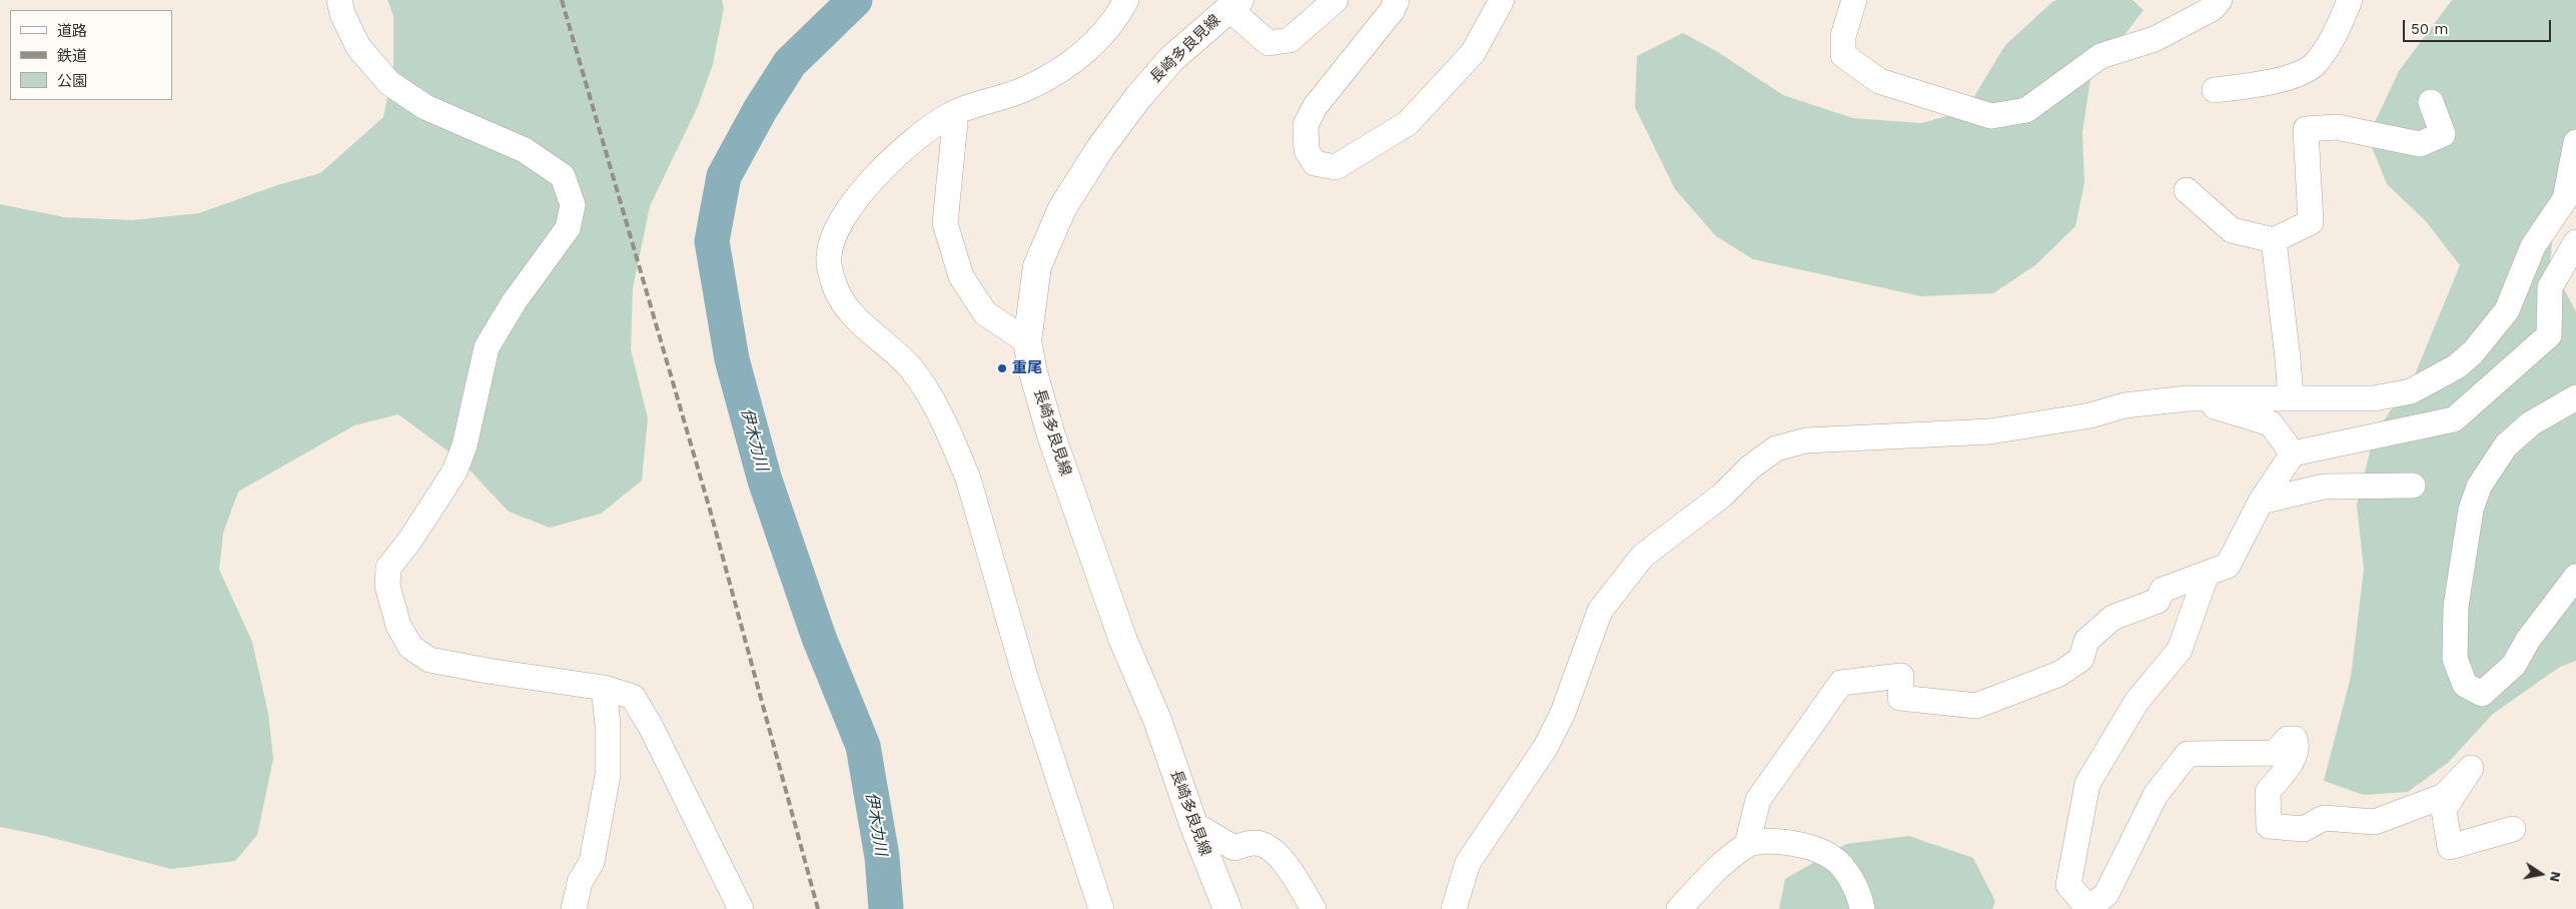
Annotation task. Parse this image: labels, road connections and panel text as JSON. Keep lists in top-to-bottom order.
{
  "streets": {
    "main road": ["長崎多良見線"]
  },
  "water": ["伊木力川"],
  "places": ["重尾"],
  "legend": ["道路", "鉄道", "公園"],
  "scale_bar": "50 m",
  "north": "right"
}
